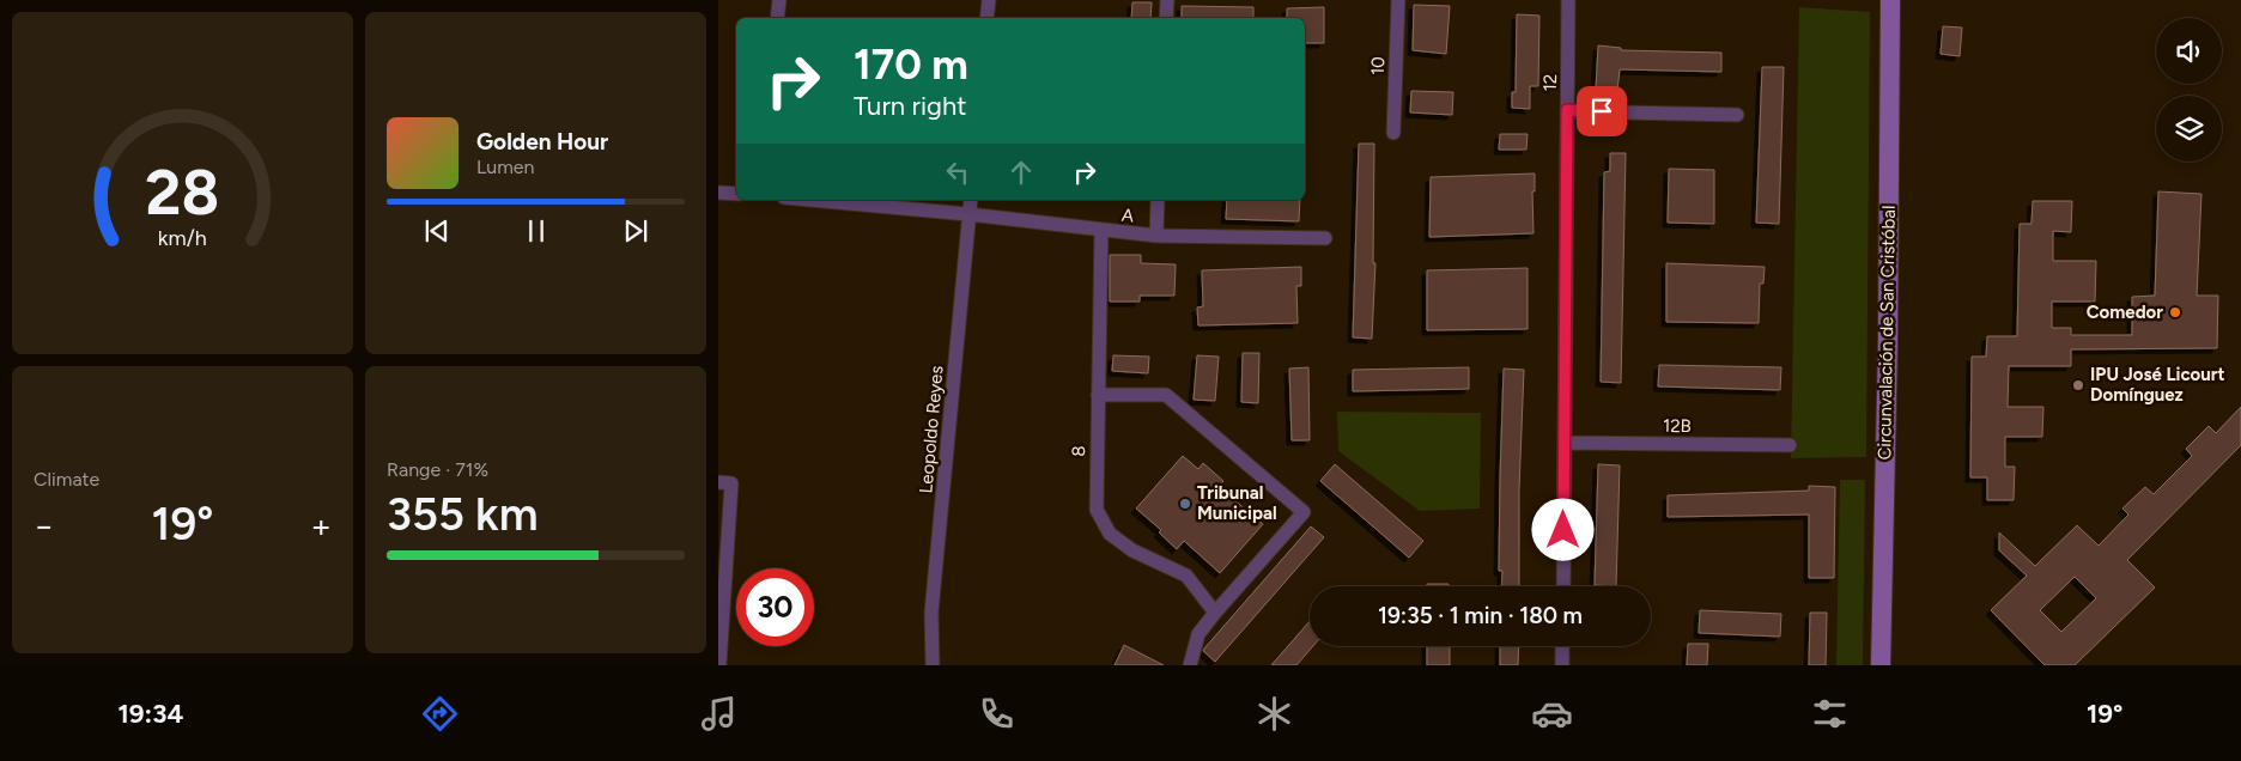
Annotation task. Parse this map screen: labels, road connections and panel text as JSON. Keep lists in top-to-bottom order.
{
  "streets": {
    "main road": ["Circunvalación de San Cristóbal"],
    "street": [
      "10",
      "12",
      "A",
      "12B",
      "Leopoldo Reyes",
      "8"
    ]
  },
  "crossings": [
    ["12", "12B"],
    ["A", "Leopoldo Reyes"],
    ["A", "8"]
  ],
  "places": ["Comedor", "IPU José Licourt Domínguez", "Tribunal Municipal"],
  "page": {
    "turn": ["170 m", "Turn right"],
    "song": ["Golden Hour", "Lumen"],
    "tile": [
      "Climate",
      ["Range · 71%", "355 km"]
    ],
    "heat": ["−", "19°", "+"],
    "limit": "30",
    "trip": "19:35 · 1 min · 180 m",
    "tabs": ["19:34", "19°"],
    "gauge": ["28", "km/h"]
  }
}
